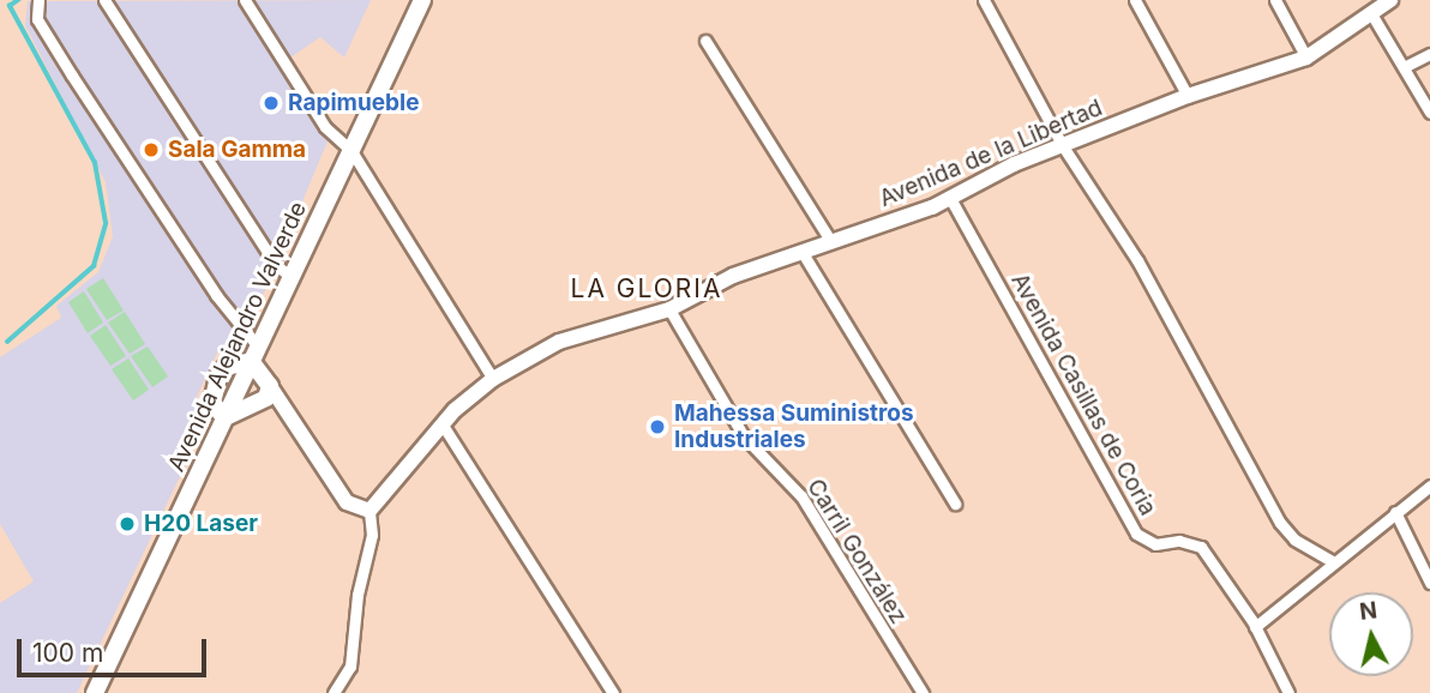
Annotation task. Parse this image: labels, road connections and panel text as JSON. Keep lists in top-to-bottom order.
{
  "streets": {
    "main road": ["Avenida Alejandro Valverde"],
    "street": ["Avenida de la Libertad", "Avenida Casillas de Coria", "Carril González"]
  },
  "crossings": [
    ["Avenida de la Libertad", "Avenida Casillas de Coria"],
    ["Avenida de la Libertad", "Carril González"]
  ],
  "districts": ["LA GLORIA"],
  "places": [
    "Rapimueble",
    "Sala Gamma",
    "Mahessa Suministros Industriales",
    "H20 Laser"
  ],
  "scale_bar": "100 m",
  "north": "top"
}
